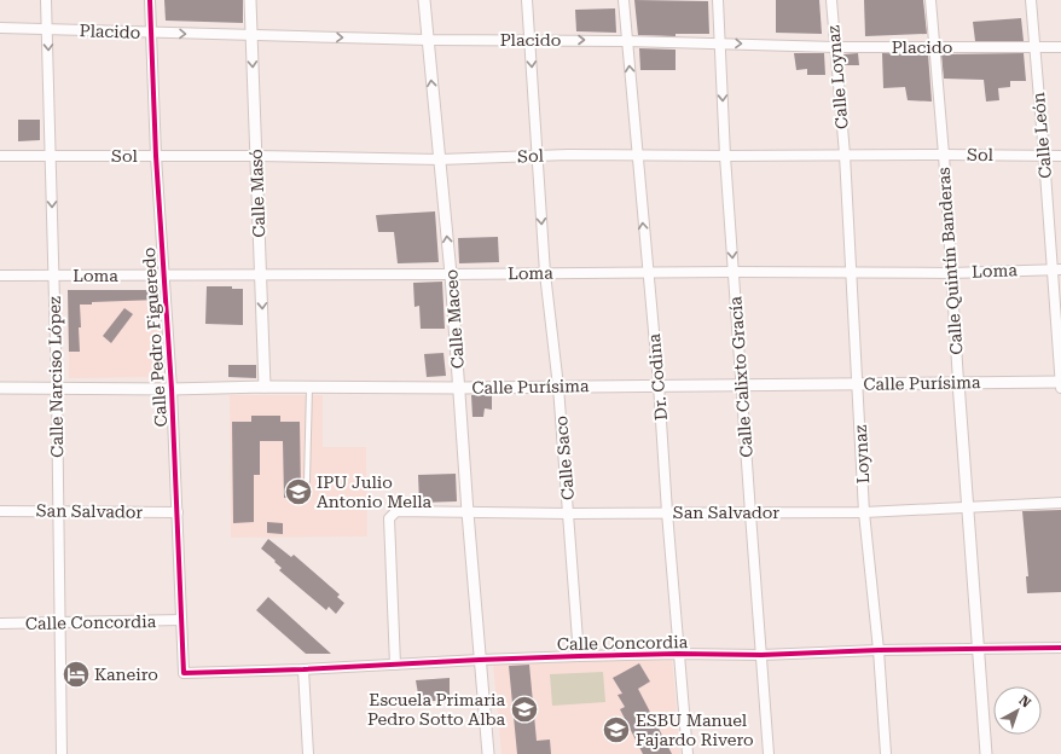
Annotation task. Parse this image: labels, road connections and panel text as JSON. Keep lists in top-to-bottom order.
{
  "streets": {
    "street": [
      "Placido",
      "Calle Loynaz",
      "Calle León",
      "Sol",
      "Calle Masó",
      "Calle Quintín Banderas",
      "Loma",
      "Calle Maceo",
      "Calle Pedro Figueredo",
      "Calle Narciso López",
      "Dr. Codina",
      "Calle Calixto Gracía",
      "Calle Purísima",
      "Loynaz",
      "Calle Saco",
      "San Salvador",
      "Calle Concordia"
    ]
  },
  "crossings": [
    ["Placido", "Calle Loynaz"],
    ["Placido", "Calle León"],
    ["Placido", "Calle Masó"],
    ["Placido", "Calle Quintín Banderas"],
    ["Placido", "Calle Maceo"],
    ["Placido", "Calle Pedro Figueredo"],
    ["Placido", "Calle Narciso López"],
    ["Placido", "Dr. Codina"],
    ["Placido", "Calle Calixto Gracía"],
    ["Placido", "Calle Saco"],
    ["Calle Loynaz", "Sol"],
    ["Calle Loynaz", "Loynaz"],
    ["Calle León", "Sol"],
    ["Calle León", "Loma"],
    ["Calle León", "Calle Purísima"],
    ["Sol", "Calle Masó"],
    ["Sol", "Calle Quintín Banderas"],
    ["Sol", "Calle Maceo"],
    ["Sol", "Calle Pedro Figueredo"],
    ["Sol", "Calle Narciso López"],
    ["Sol", "Dr. Codina"],
    ["Sol", "Calle Calixto Gracía"],
    ["Sol", "Loynaz"],
    ["Sol", "Calle Saco"],
    ["Calle Masó", "Loma"],
    ["Calle Masó", "Calle Purísima"],
    ["Calle Quintín Banderas", "Loma"],
    ["Calle Quintín Banderas", "Calle Purísima"],
    ["Calle Quintín Banderas", "San Salvador"],
    ["Calle Quintín Banderas", "Calle Concordia"],
    ["Loma", "Calle Maceo"],
    ["Loma", "Calle Pedro Figueredo"],
    ["Loma", "Calle Narciso López"],
    ["Loma", "Dr. Codina"],
    ["Loma", "Calle Calixto Gracía"],
    ["Loma", "Loynaz"],
    ["Loma", "Calle Saco"],
    ["Calle Maceo", "Calle Purísima"],
    ["Calle Maceo", "San Salvador"],
    ["Calle Maceo", "Calle Concordia"],
    ["Calle Pedro Figueredo", "Calle Purísima"],
    ["Calle Pedro Figueredo", "San Salvador"],
    ["Calle Pedro Figueredo", "Calle Concordia"],
    ["Calle Narciso López", "Calle Purísima"],
    ["Calle Narciso López", "San Salvador"],
    ["Calle Narciso López", "Calle Concordia"],
    ["Dr. Codina", "Calle Purísima"],
    ["Dr. Codina", "San Salvador"],
    ["Dr. Codina", "Calle Concordia"],
    ["Calle Calixto Gracía", "Calle Purísima"],
    ["Calle Calixto Gracía", "San Salvador"],
    ["Calle Calixto Gracía", "Calle Concordia"],
    ["Calle Purísima", "Loynaz"],
    ["Calle Purísima", "Calle Saco"],
    ["Loynaz", "San Salvador"],
    ["Loynaz", "Calle Concordia"],
    ["Calle Saco", "San Salvador"],
    ["Calle Saco", "Calle Concordia"],
    ["San Salvador", "Calle Concordia"]
  ],
  "one_way": ["Placido", "Calle Masó", "Calle Saco"],
  "places": {
    "school or university": ["IPU Julio Antonio Mella", "Escuela Primaria Pedro Sotto Alba", "ESBU Manuel Fajardo Rivero"],
    "hotel": ["Kaneiro"]
  },
  "north": "top right"
}
